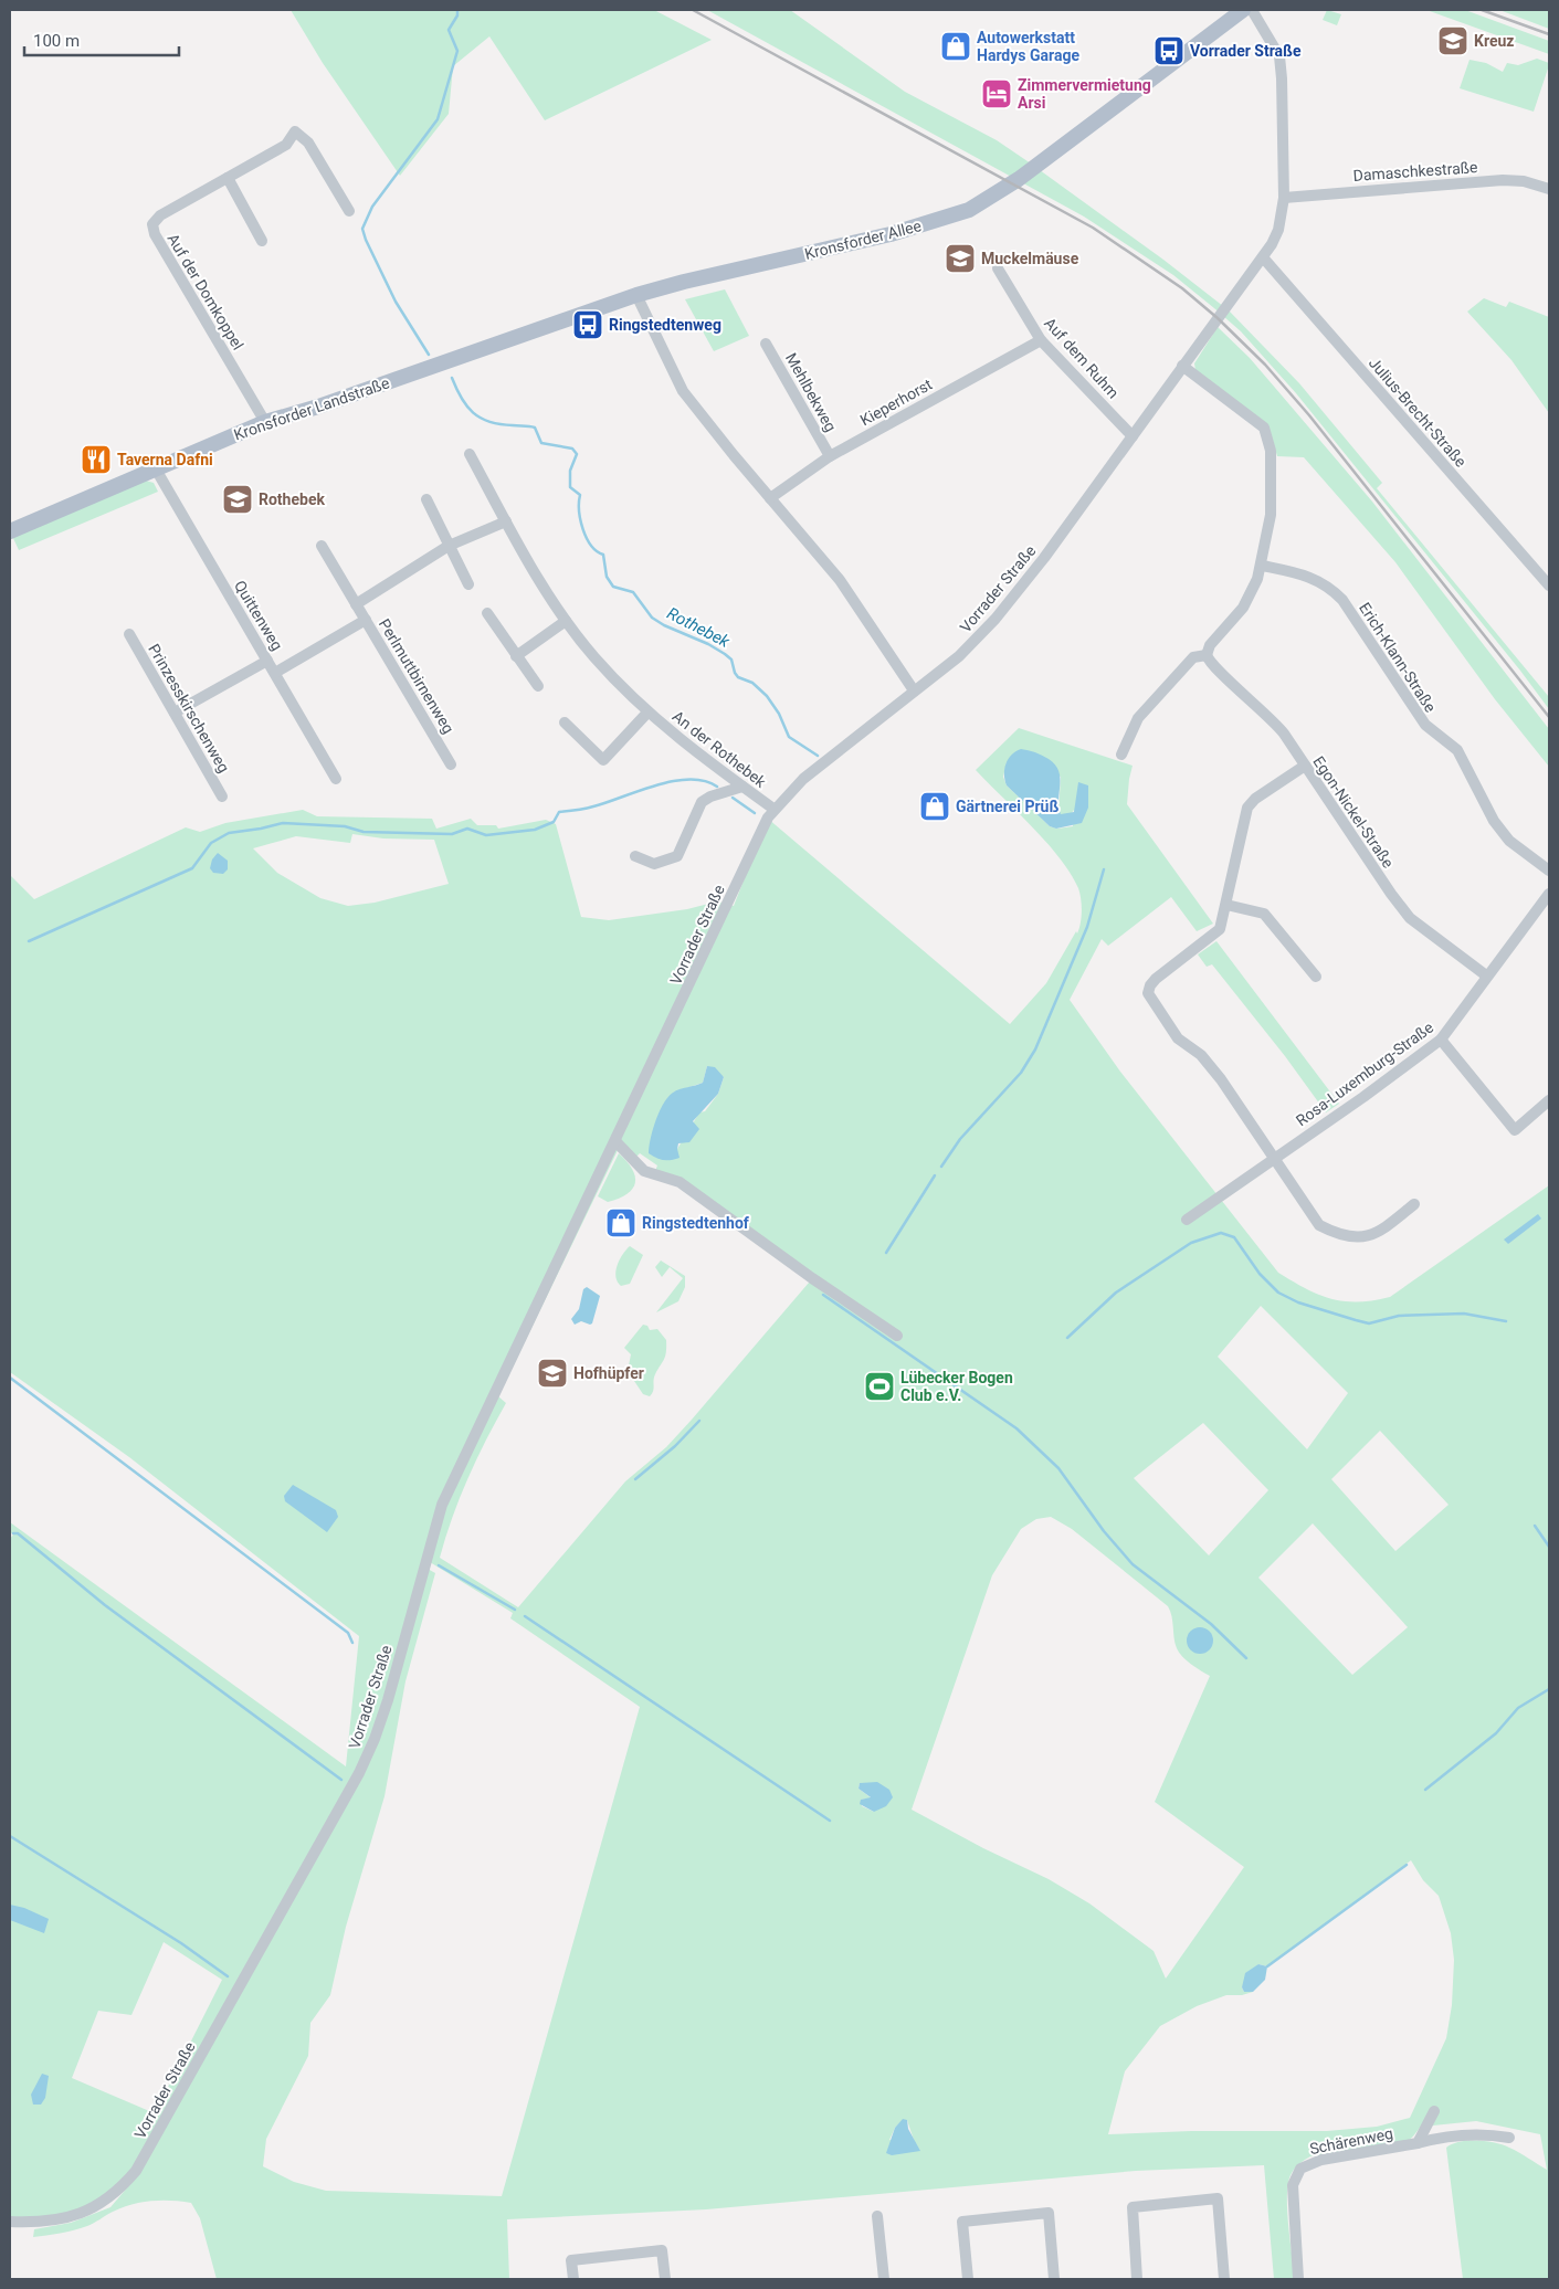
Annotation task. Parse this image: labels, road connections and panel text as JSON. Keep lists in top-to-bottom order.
{
  "streets": {
    "main road": ["Kronsforder Allee", "Kronsforder Landstraße"],
    "street": [
      "Damaschkestraße",
      "Auf der Domkoppel",
      "Auf dem Ruhm",
      "Mehlbekweg",
      "Kieperhorst",
      "Julius-Brecht-Straße",
      "Vorrader Straße",
      "Quittenweg",
      "Erich-Klann-Straße",
      "Perlmuttbirnenweg",
      "Prinzesskirschenweg",
      "An der Rothebek",
      "Egon-Nickel-Straße",
      "Rosa-Luxemburg-Straße",
      "Schärenweg"
    ]
  },
  "crossings": [
    ["Damaschkestraße", "Vorrader Straße"],
    ["Kronsforder Allee", "Kronsforder Landstraße"],
    ["Auf der Domkoppel", "Kronsforder Landstraße"],
    ["Auf dem Ruhm", "Kieperhorst"],
    ["Auf dem Ruhm", "Vorrader Straße"],
    ["Mehlbekweg", "Kieperhorst"],
    ["Kronsforder Landstraße", "Quittenweg"],
    ["Julius-Brecht-Straße", "Vorrader Straße"],
    ["Vorrader Straße", "An der Rothebek"],
    ["Egon-Nickel-Straße", "Rosa-Luxemburg-Straße"]
  ],
  "water": ["Rothebek"],
  "places": {
    "school or university": [
      "Kreuz",
      "Muckelmäuse",
      "Rothebek",
      "Hofhüpfer"
    ],
    "shop": ["Autowerkstatt Hardys Garage", "Gärtnerei Prüß", "Ringstedtenhof"],
    "bus stop": ["Vorrader Straße", "Ringstedtenweg"],
    "hotel": ["Zimmervermietung Arsi"],
    "restaurant": ["Taverna Dafni"],
    "sports": ["Lübecker Bogen Club e.V."]
  },
  "scale_bar": "100 m"
}
